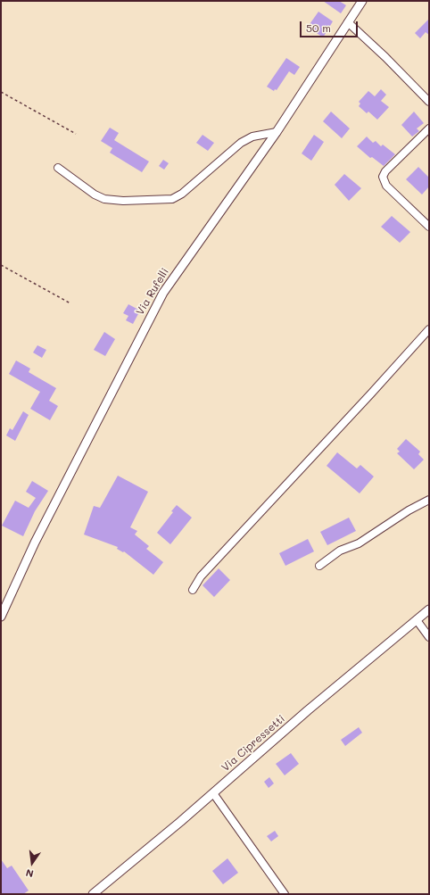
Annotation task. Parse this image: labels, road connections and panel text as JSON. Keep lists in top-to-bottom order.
{
  "streets": {
    "street": ["Via Rufelli", "Via Cipressetti"]
  },
  "scale_bar": "50 m",
  "north": "bottom"
}
